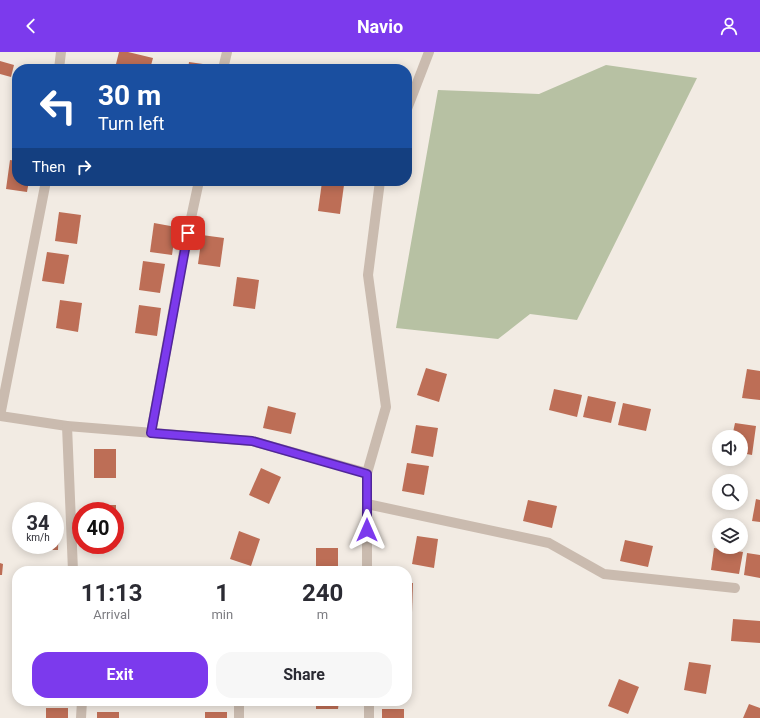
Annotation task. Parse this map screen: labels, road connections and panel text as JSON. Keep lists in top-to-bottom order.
{
  "page": {
    "header": "Navio",
    "turn": ["30 m", "Turn left"],
    "then": "Then",
    "speed": "34 km/h",
    "limit": "40",
    "eta": [
      "11:13",
      "Arrival",
      "1",
      "min",
      "240",
      "m"
    ],
    "buttons": ["Exit", "Share"]
  }
}
